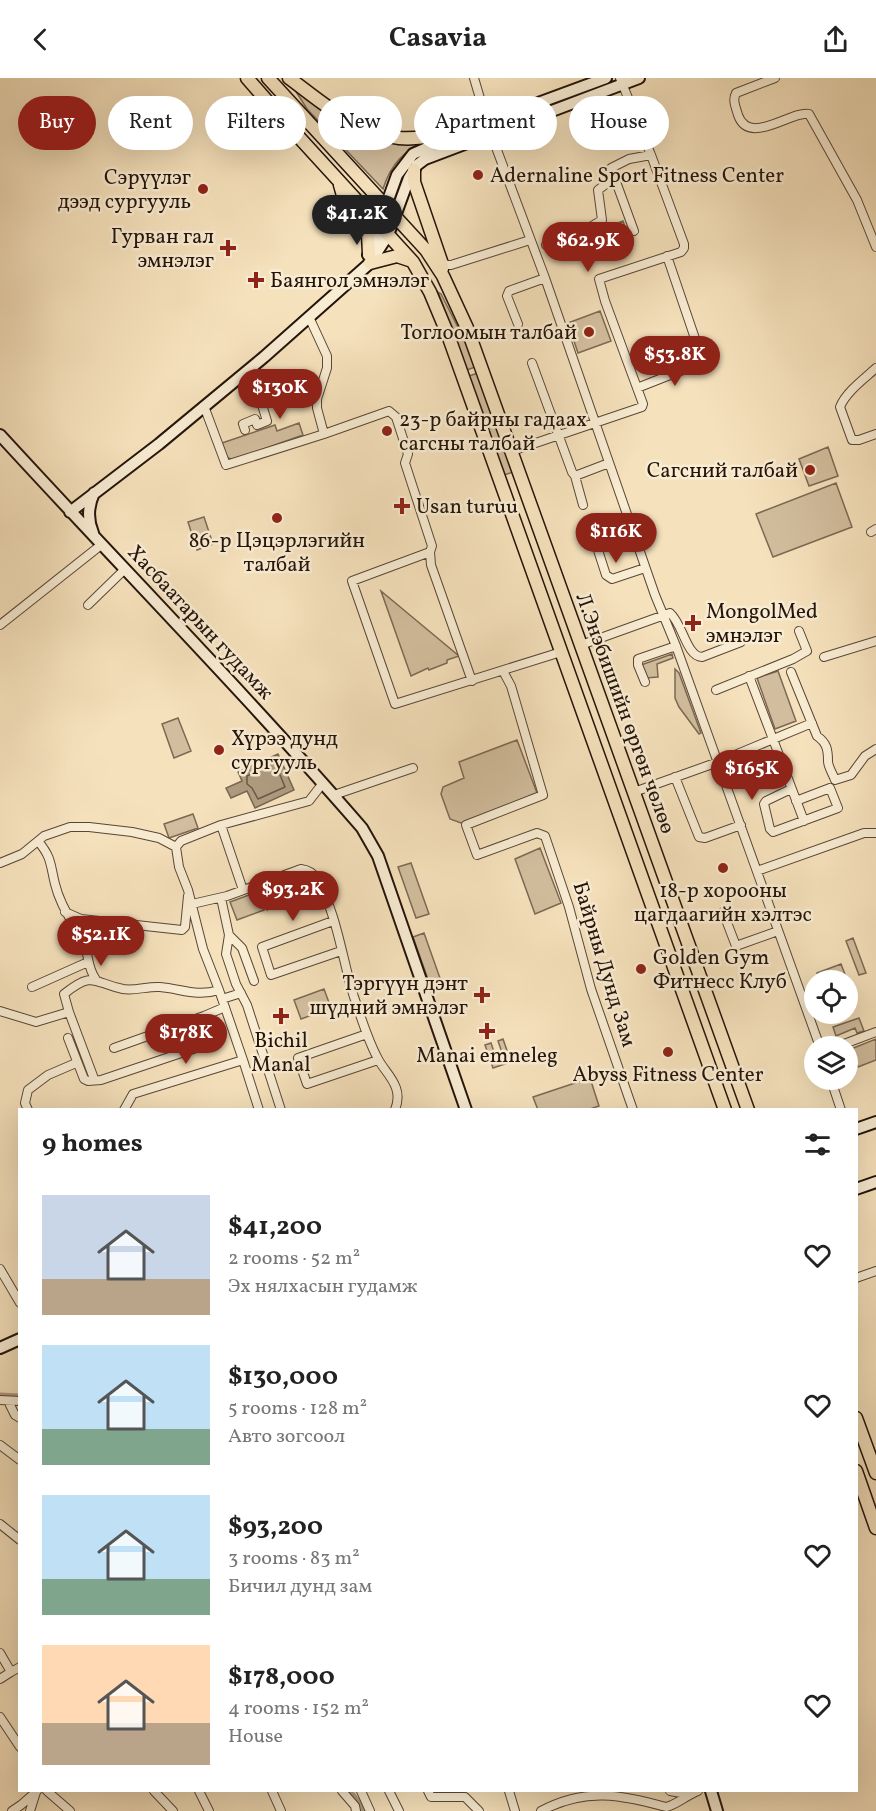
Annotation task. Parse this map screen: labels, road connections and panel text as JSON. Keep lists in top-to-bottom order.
{
  "streets": {
    "main road": ["Л.Энэбишийн өргөн чөлөө"],
    "street": ["Хасбаатарын гудамж", "Байрны Дунд Зам"]
  },
  "places": {
    "other": [
      "Adernaline Sport Fitness Center",
      "Сэрүүлэг дээд сургууль",
      "Тоглоомын талбай",
      "23-р байрны гадаах сагсны талбай",
      "Сагсний талбай",
      "86-р Цэцэрлэгийн талбай",
      "Хүрээ дунд сургууль",
      "18-р хорооны цагдаагийн хэлтэс",
      "Golden Gym Фитнесс Клуб",
      "Abyss Fitness Center"
    ],
    "health": [
      "Гурван гал эмнэлэг",
      "Баянгол эмнэлэг",
      "Usan turuu",
      "MongolMed эмнэлэг",
      "Тэргүүн дэнт шүдний эмнэлэг",
      "Bichil Manal",
      "Manai emneleg"
    ]
  },
  "page": {
    "header": "Casavia",
    "chip": [
      "Buy",
      "Rent",
      "Filters",
      "New",
      "Apartment",
      "House"
    ],
    "price": [
      "$41.2K",
      "$62.9K",
      "$53.8K",
      "$130K",
      "$116K",
      "$165K",
      "$93.2K",
      "$52.1K",
      "$178K"
    ],
    "heading": "9 homes",
    "list": [
      {
        "name": "$41,200",
        "note": "2 rooms · 52 m² · Эх нялхасын гудамж"
      },
      {
        "name": "$130,000",
        "note": "5 rooms · 128 m² · Авто зогсоол"
      },
      {
        "name": "$93,200",
        "note": "3 rooms · 83 m² · Бичил дунд зам"
      },
      {
        "name": "$178,000",
        "note": "4 rooms · 152 m² · House"
      }
    ]
  }
}
